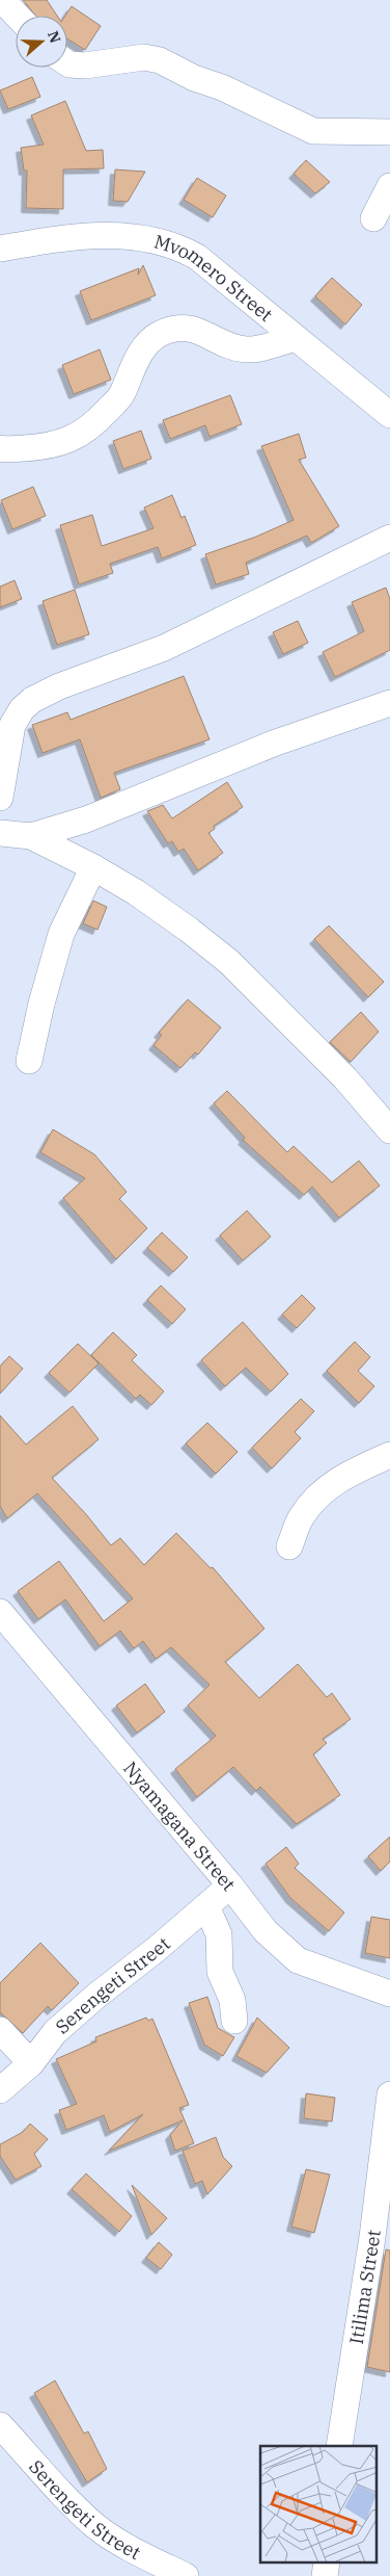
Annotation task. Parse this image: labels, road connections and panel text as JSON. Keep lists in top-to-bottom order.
{
  "streets": {
    "street": [
      "Mvomero Street",
      "Nyamagana Street",
      "Serengeti Street",
      "Itilima Street"
    ]
  },
  "crossings": [
    ["Nyamagana Street", "Serengeti Street"]
  ],
  "north": "right"
}
